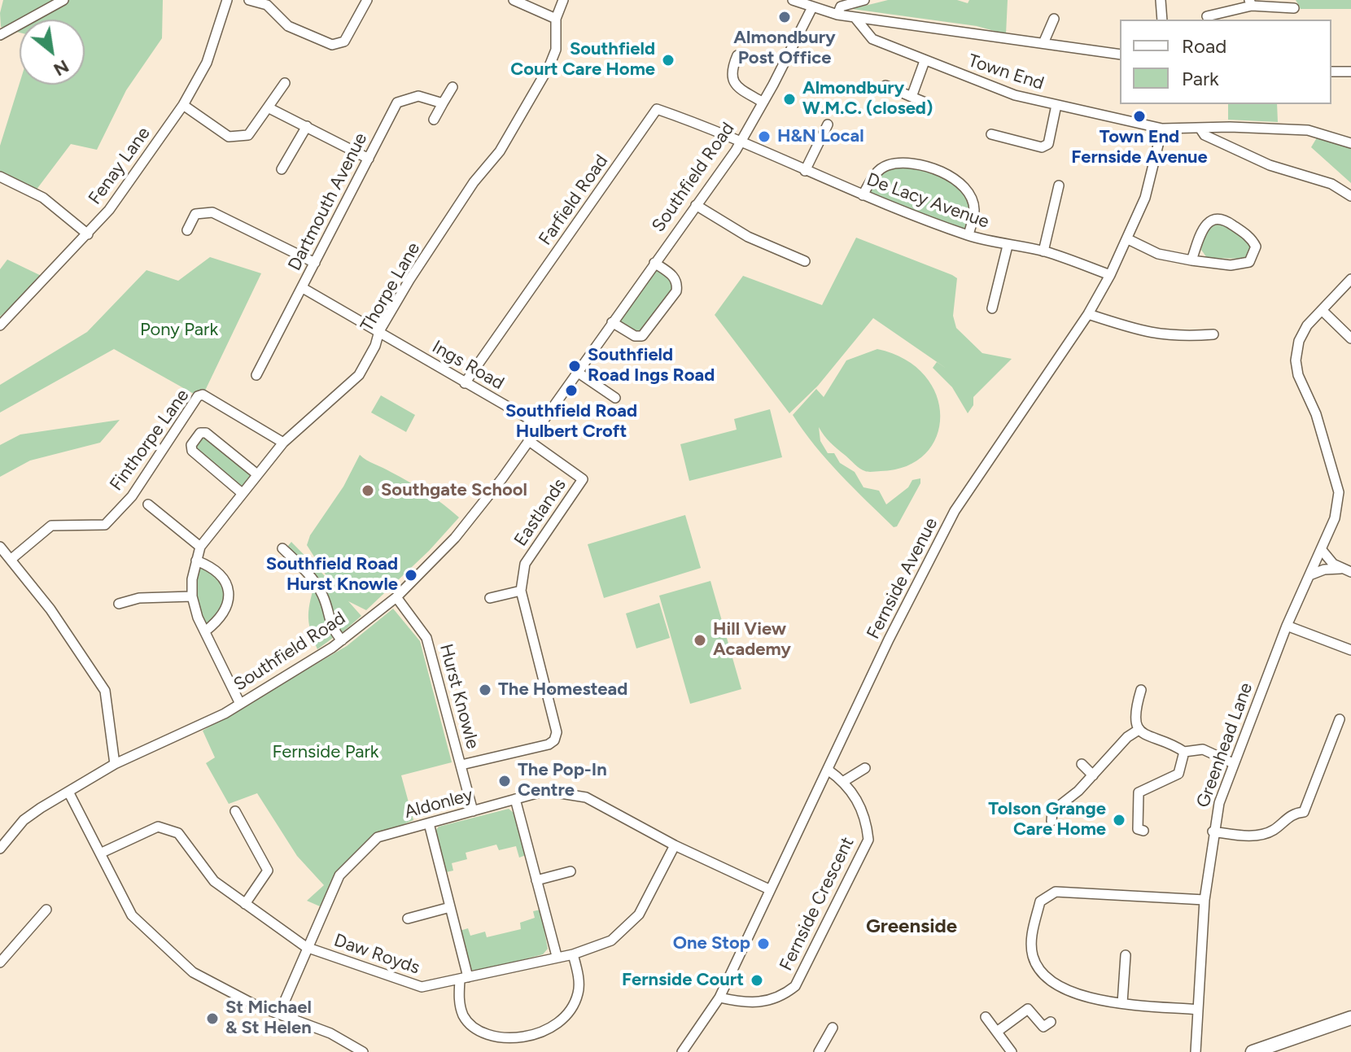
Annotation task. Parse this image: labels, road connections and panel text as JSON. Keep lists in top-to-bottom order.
{
  "streets": {
    "street": [
      "Town End",
      "Fenay Lane",
      "Southfield Road",
      "Farfield Road",
      "De Lacy Avenue",
      "Dartmouth Avenue",
      "Thorpe Lane",
      "Ings Road",
      "Finthorpe Lane",
      "Eastlands",
      "Fernside Avenue",
      "Hurst Knowle",
      "Greenhead Lane",
      "Aldonley",
      "Fernside Crescent",
      "Daw Royds"
    ]
  },
  "crossings": [
    ["Town End", "Fernside Avenue"],
    ["Southfield Road", "Farfield Road"],
    ["Southfield Road", "De Lacy Avenue"],
    ["Southfield Road", "Thorpe Lane"],
    ["Southfield Road", "Ings Road"],
    ["Southfield Road", "Eastlands"],
    ["Southfield Road", "Hurst Knowle"],
    ["Farfield Road", "De Lacy Avenue"],
    ["Farfield Road", "Ings Road"],
    ["De Lacy Avenue", "Fernside Avenue"],
    ["Dartmouth Avenue", "Ings Road"],
    ["Thorpe Lane", "Ings Road"],
    ["Thorpe Lane", "Finthorpe Lane"],
    ["Eastlands", "Hurst Knowle"],
    ["Fernside Avenue", "Aldonley"],
    ["Fernside Avenue", "Fernside Crescent"],
    ["Hurst Knowle", "Aldonley"],
    ["Aldonley", "Daw Royds"]
  ],
  "districts": ["Greenside"],
  "parks": ["Pony Park", "Fernside Park"],
  "places": [
    "Almondbury Post Office",
    "Southfield Court Care Home",
    "Almondbury W.M.C. (closed)",
    "Town End Fernside Avenue",
    "H&N Local",
    "Southfield Road Ings Road",
    "Southfield Road Hulbert Croft",
    "Southgate School",
    "Southfield Road Hurst Knowle",
    "Hill View Academy",
    "The Homestead",
    "The Pop-In Centre",
    "Tolson Grange Care Home",
    "One Stop",
    "Fernside Court",
    "St Michael & St Helen"
  ],
  "legend": ["Road", "Park"],
  "north": "bottom right"
}
